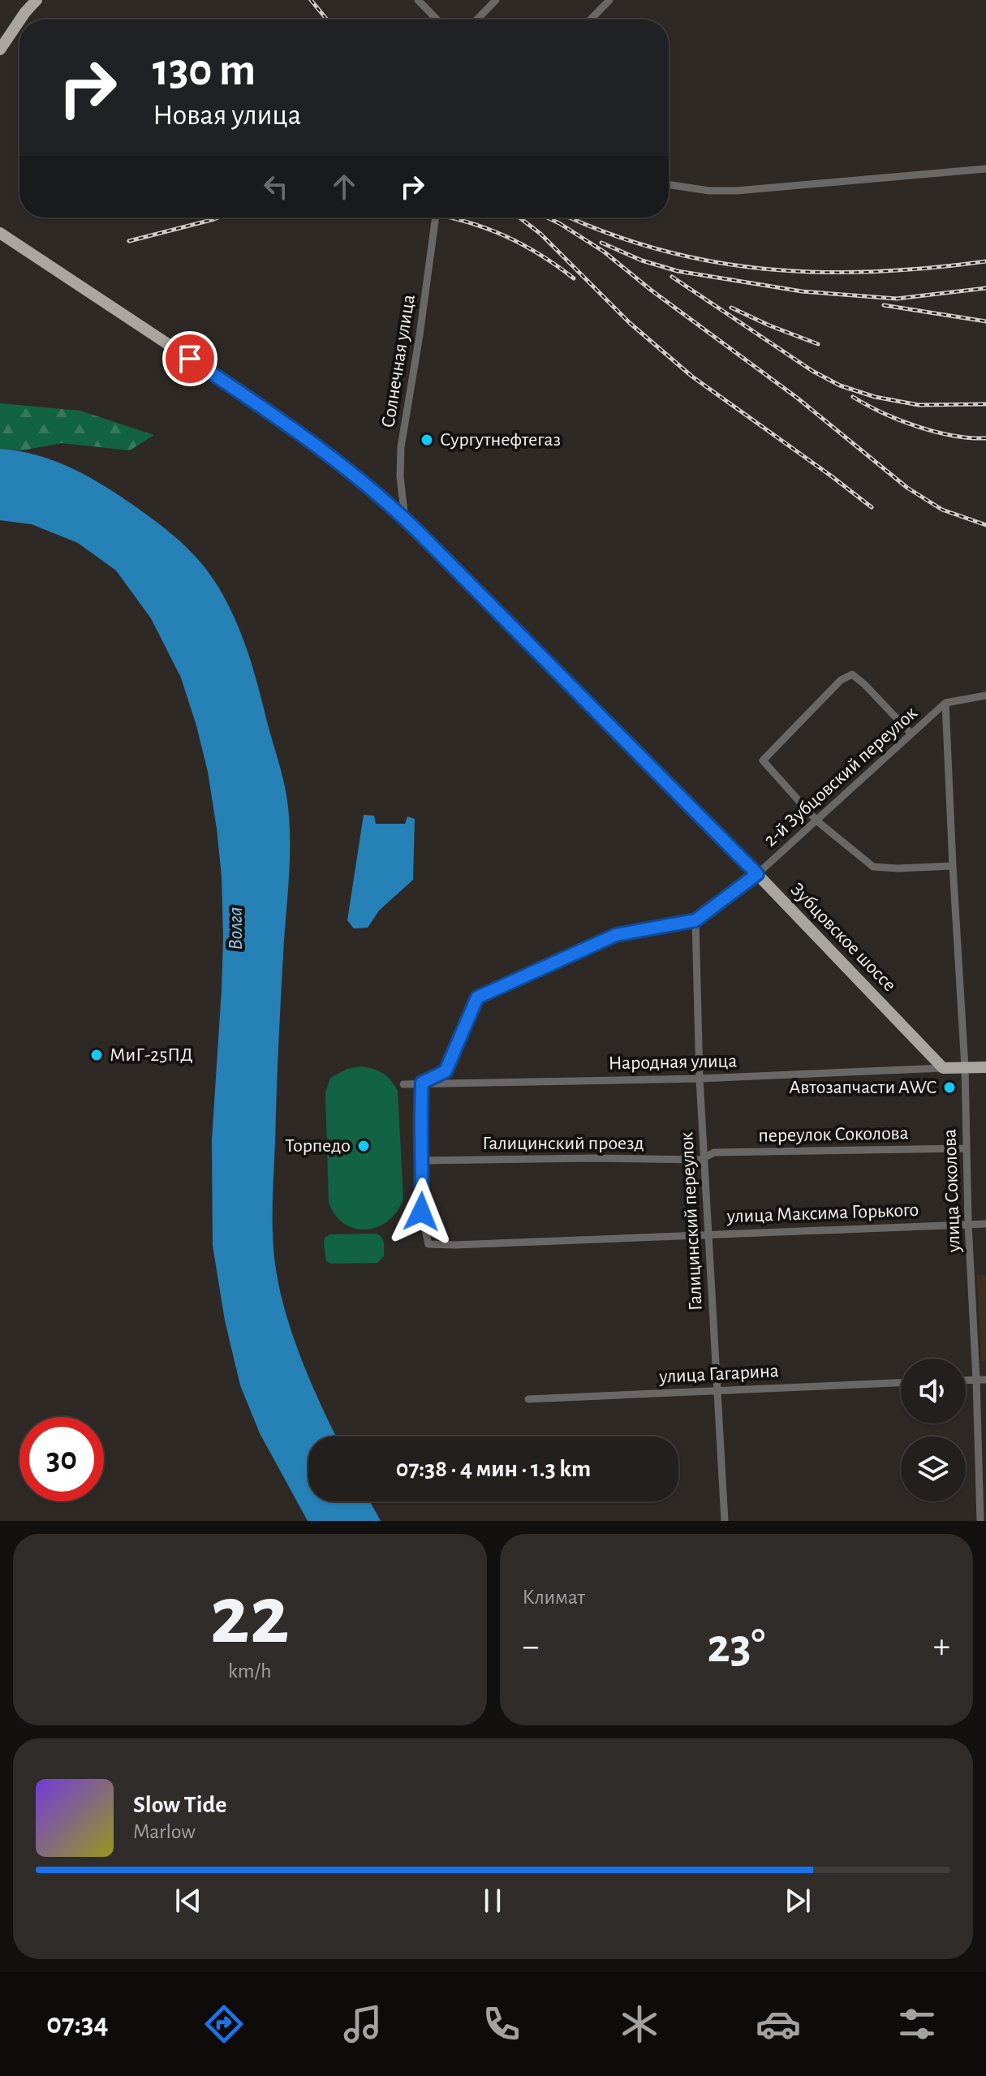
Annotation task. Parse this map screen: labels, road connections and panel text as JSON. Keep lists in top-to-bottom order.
{
  "streets": {
    "main road": ["Зубцовское шоссе"],
    "street": [
      "Солнечная улица",
      "2-й Зубцовский переулок",
      "Народная улица",
      "переулок Соколова",
      "Галицинский проезд",
      "улица Соколова",
      "улица Максима Горького",
      "Галицинский переулок",
      "улица Гагарина"
    ]
  },
  "crossings": [
    ["Солнечная улица", "Зубцовское шоссе"],
    ["2-й Зубцовский переулок", "Зубцовское шоссе"],
    ["2-й Зубцовский переулок", "улица Соколова"],
    ["2-й Зубцовский переулок", "Галицинский переулок"],
    ["Зубцовское шоссе", "Народная улица"],
    ["Народная улица", "Галицинский переулок"],
    ["переулок Соколова", "Галицинский проезд"],
    ["переулок Соколова", "улица Соколова"],
    ["переулок Соколова", "Галицинский переулок"],
    ["Галицинский проезд", "улица Максима Горького"],
    ["Галицинский проезд", "Галицинский переулок"],
    ["улица Соколова", "улица Максима Горького"],
    ["улица Максима Горького", "Галицинский переулок"],
    ["Галицинский переулок", "улица Гагарина"]
  ],
  "water": ["Волга"],
  "places": [
    "Сургутнефтегаз",
    "МиГ-25ПД",
    "Автозапчасти AWC",
    "Торпедо"
  ],
  "page": {
    "turn": ["130 m", "Новая улица"],
    "limit": "30",
    "trip": "07:38 · 4 мин · 1.3 km",
    "tile": [
      ["22", "km/h"],
      "Климат"
    ],
    "heat": ["−", "23°", "+"],
    "song": ["Slow Tide", "Marlow"],
    "tabs": "07:34"
  }
}
